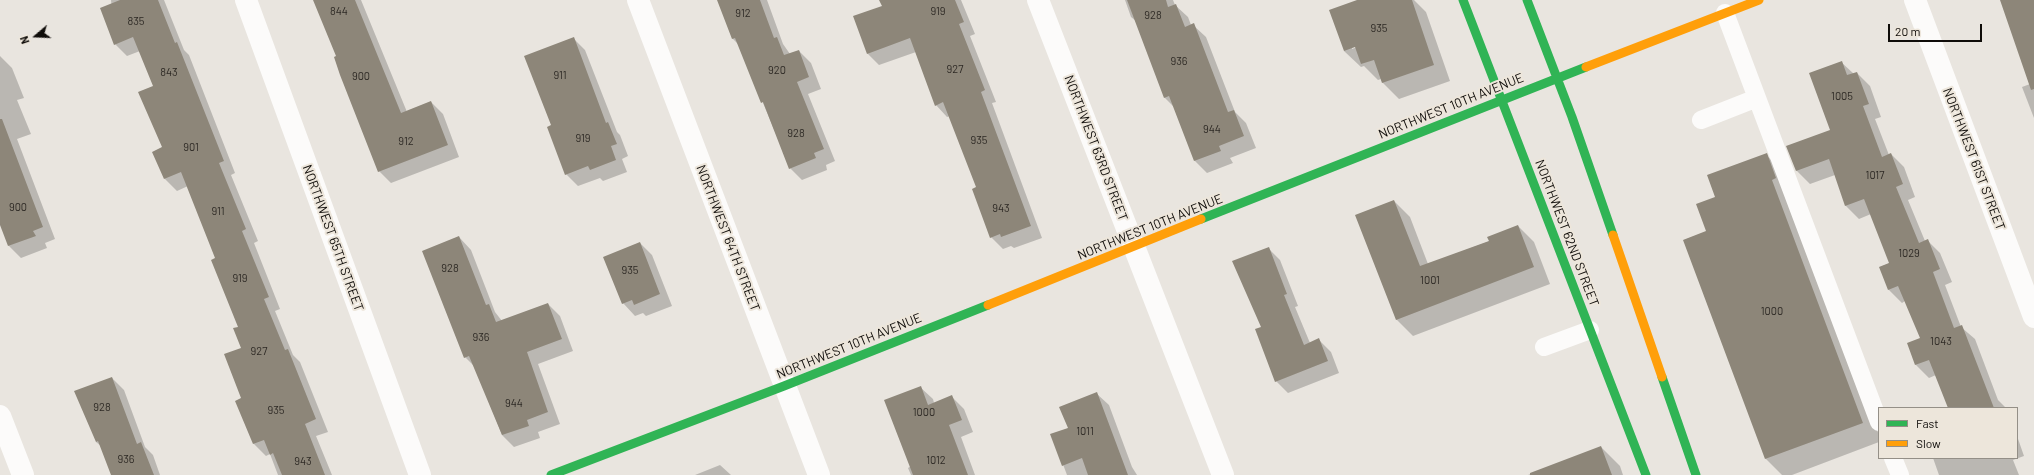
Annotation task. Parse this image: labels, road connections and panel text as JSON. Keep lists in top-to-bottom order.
{
  "streets": {
    "street": [
      "NORTHWEST 10TH AVENUE",
      "NORTHWEST 63RD STREET",
      "NORTHWEST 61ST STREET",
      "NORTHWEST 62ND STREET",
      "NORTHWEST 65TH STREET",
      "NORTHWEST 64TH STREET"
    ]
  },
  "crossings": [
    ["NORTHWEST 10TH AVENUE", "NORTHWEST 63RD STREET"],
    ["NORTHWEST 10TH AVENUE", "NORTHWEST 62ND STREET"],
    ["NORTHWEST 10TH AVENUE", "NORTHWEST 64TH STREET"]
  ],
  "house_numbers": [
    "844",
    "919",
    "912",
    "928",
    "835",
    "935",
    "936",
    "927",
    "920",
    "843",
    "911",
    "900",
    "1005",
    "944",
    "928",
    "919",
    "935",
    "912",
    "901",
    "1017",
    "900",
    "943",
    "911",
    "1029",
    "928",
    "935",
    "919",
    "1001",
    "1000",
    "936",
    "1043",
    "927",
    "944",
    "928",
    "935",
    "1000",
    "1011",
    "936",
    "1012",
    "943"
  ],
  "legend": ["Fast", "Slow"],
  "scale_bar": "20 m",
  "north": "left"
}
